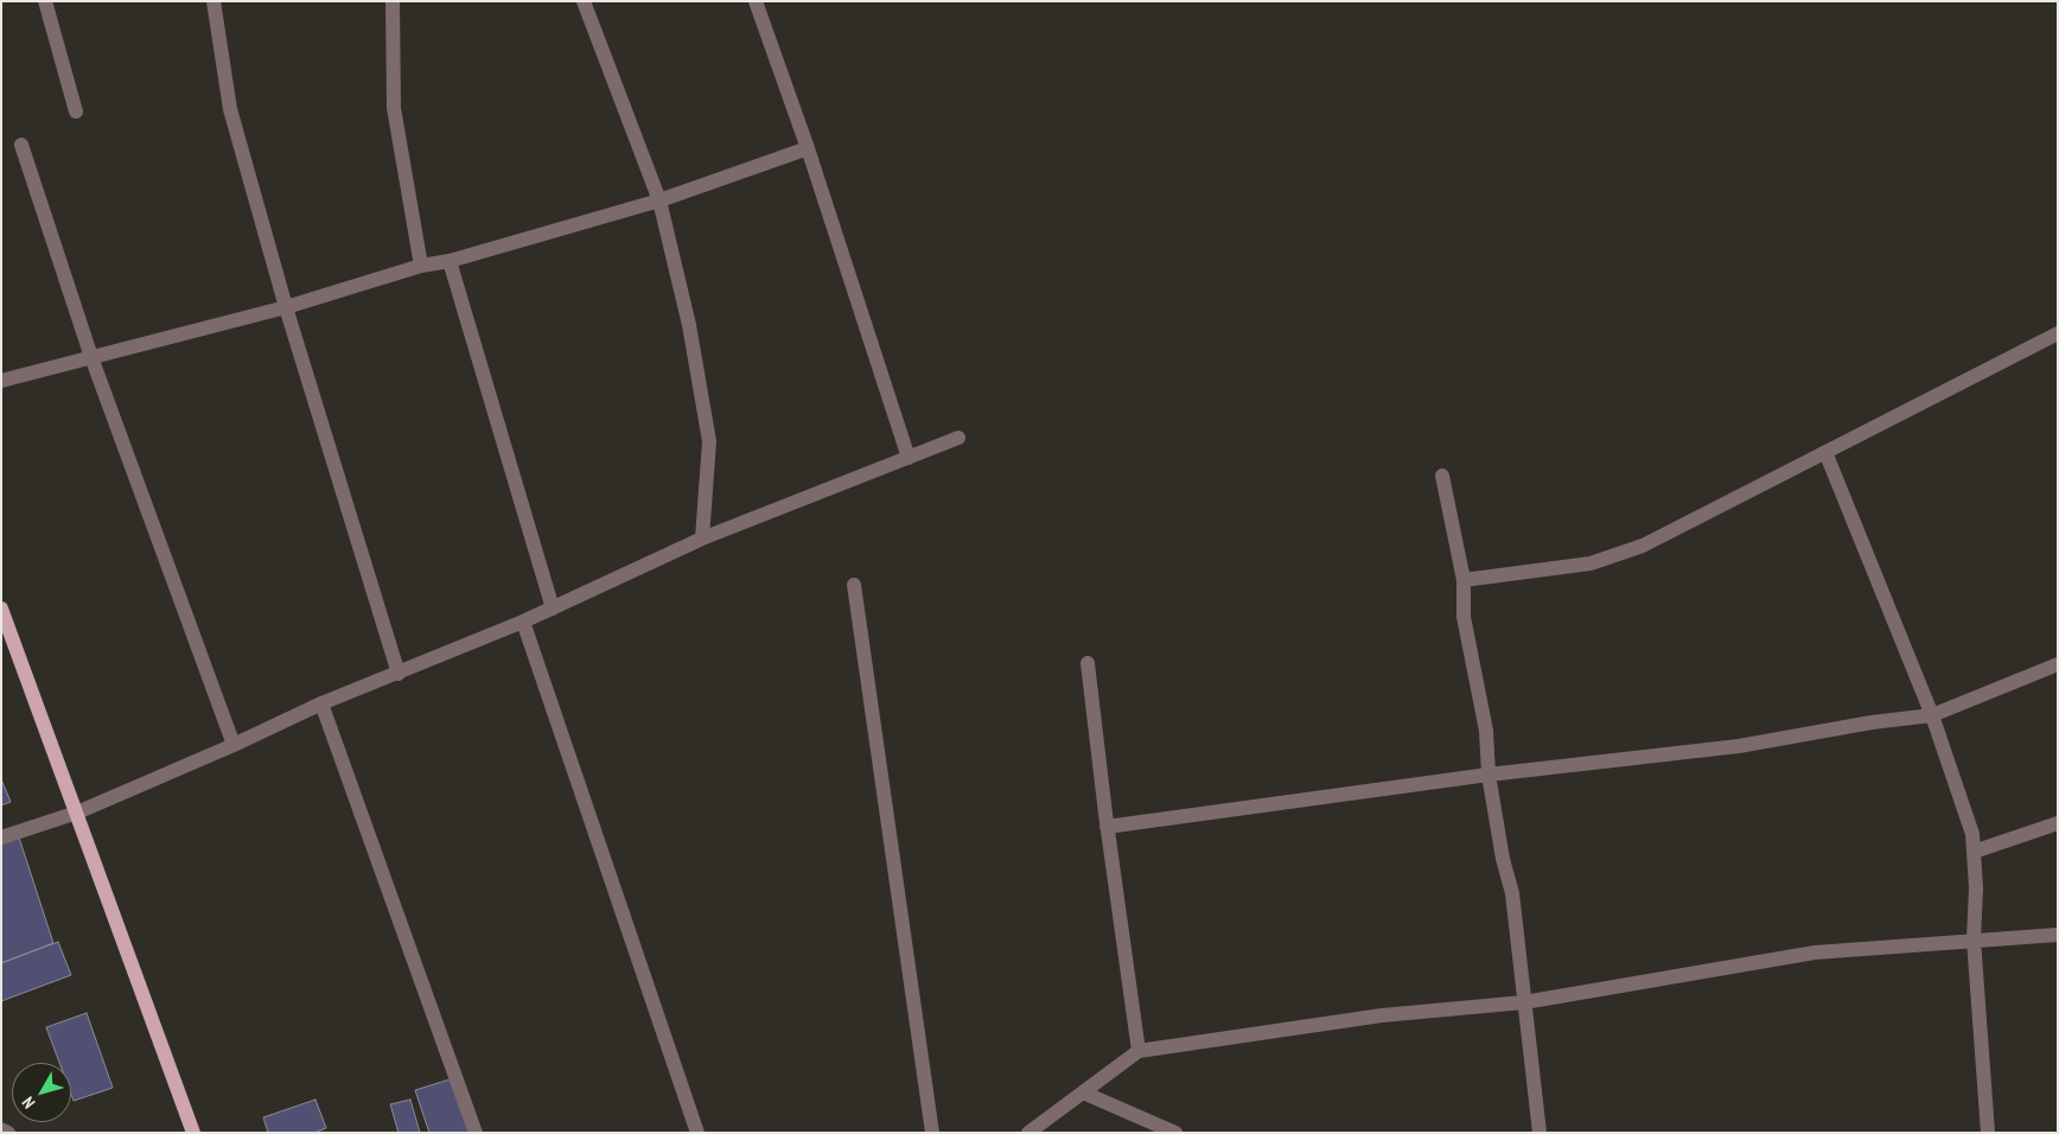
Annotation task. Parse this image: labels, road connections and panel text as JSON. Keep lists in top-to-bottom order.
{
  "north": "bottom left"
}
